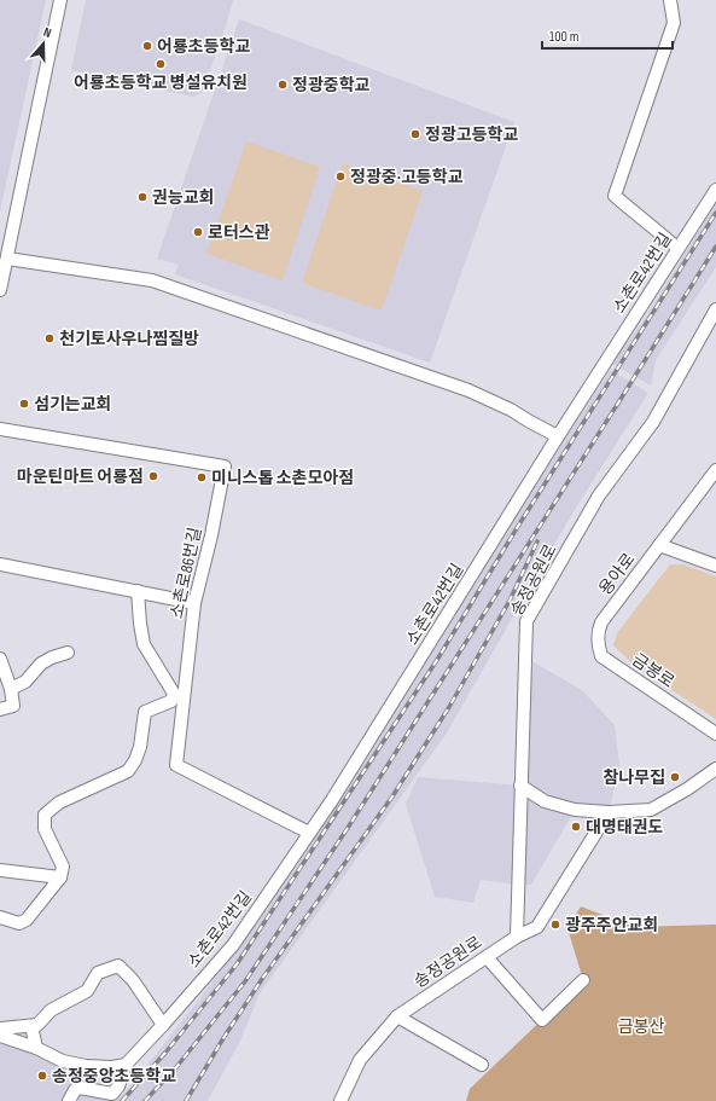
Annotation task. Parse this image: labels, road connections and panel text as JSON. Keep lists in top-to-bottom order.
{
  "streets": {
    "street": [
      "소촌로42번길",
      "소촌로86번길",
      "용아로",
      "송정공원로",
      "금봉로"
    ]
  },
  "crossings": [
    ["소촌로42번길", "소촌로86번길"],
    ["용아로", "금봉로"]
  ],
  "parks": ["금봉산"],
  "places": [
    "어룡초등학교",
    "어룡초등학교 병설유치원",
    "정광중학교",
    "정광고등학교",
    "정광중·고등학교",
    "권능교회",
    "로터스관",
    "천기토사우나찜질방",
    "섬기는교회",
    "마운틴마트 어룡점",
    "미니스톱 소촌모아점",
    "참나무집",
    "대명태권도",
    "광주주안교회",
    "송정중앙초등학교"
  ],
  "scale_bar": "100 m",
  "north": "top"
}
